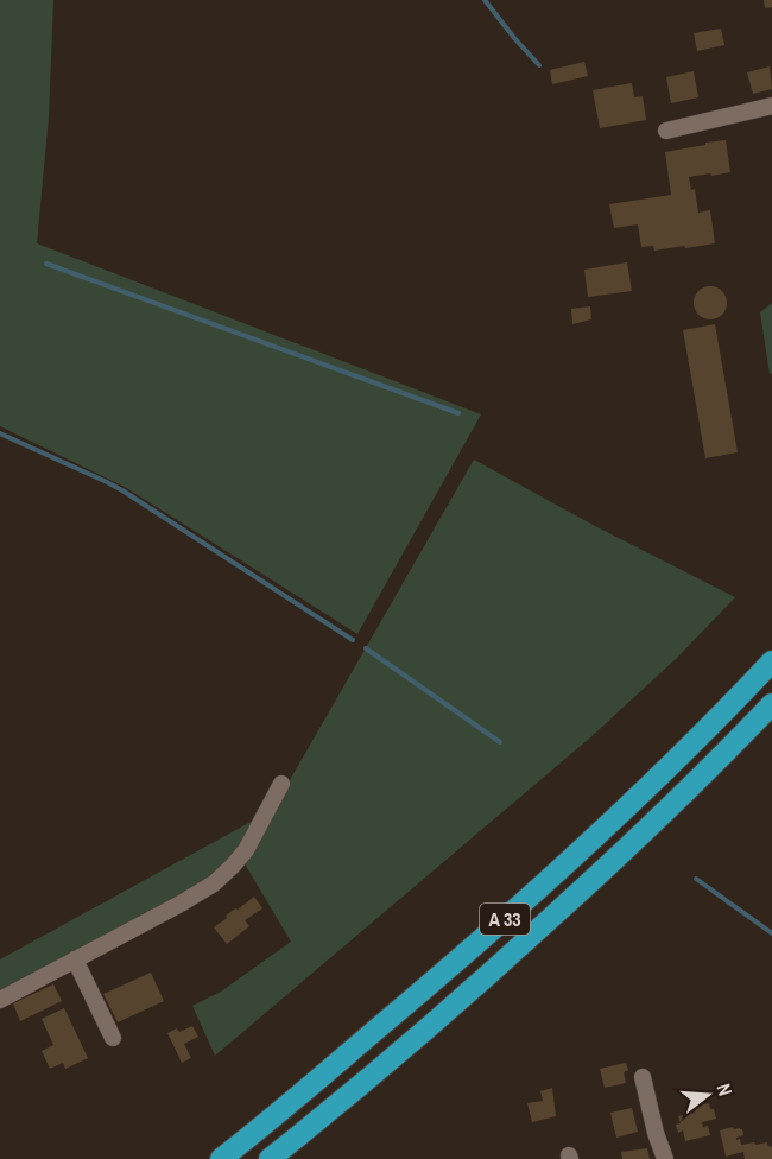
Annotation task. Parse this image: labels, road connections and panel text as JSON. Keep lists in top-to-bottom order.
{
  "streets": {
    "highway": ["A 33"]
  },
  "north": "right"
}
